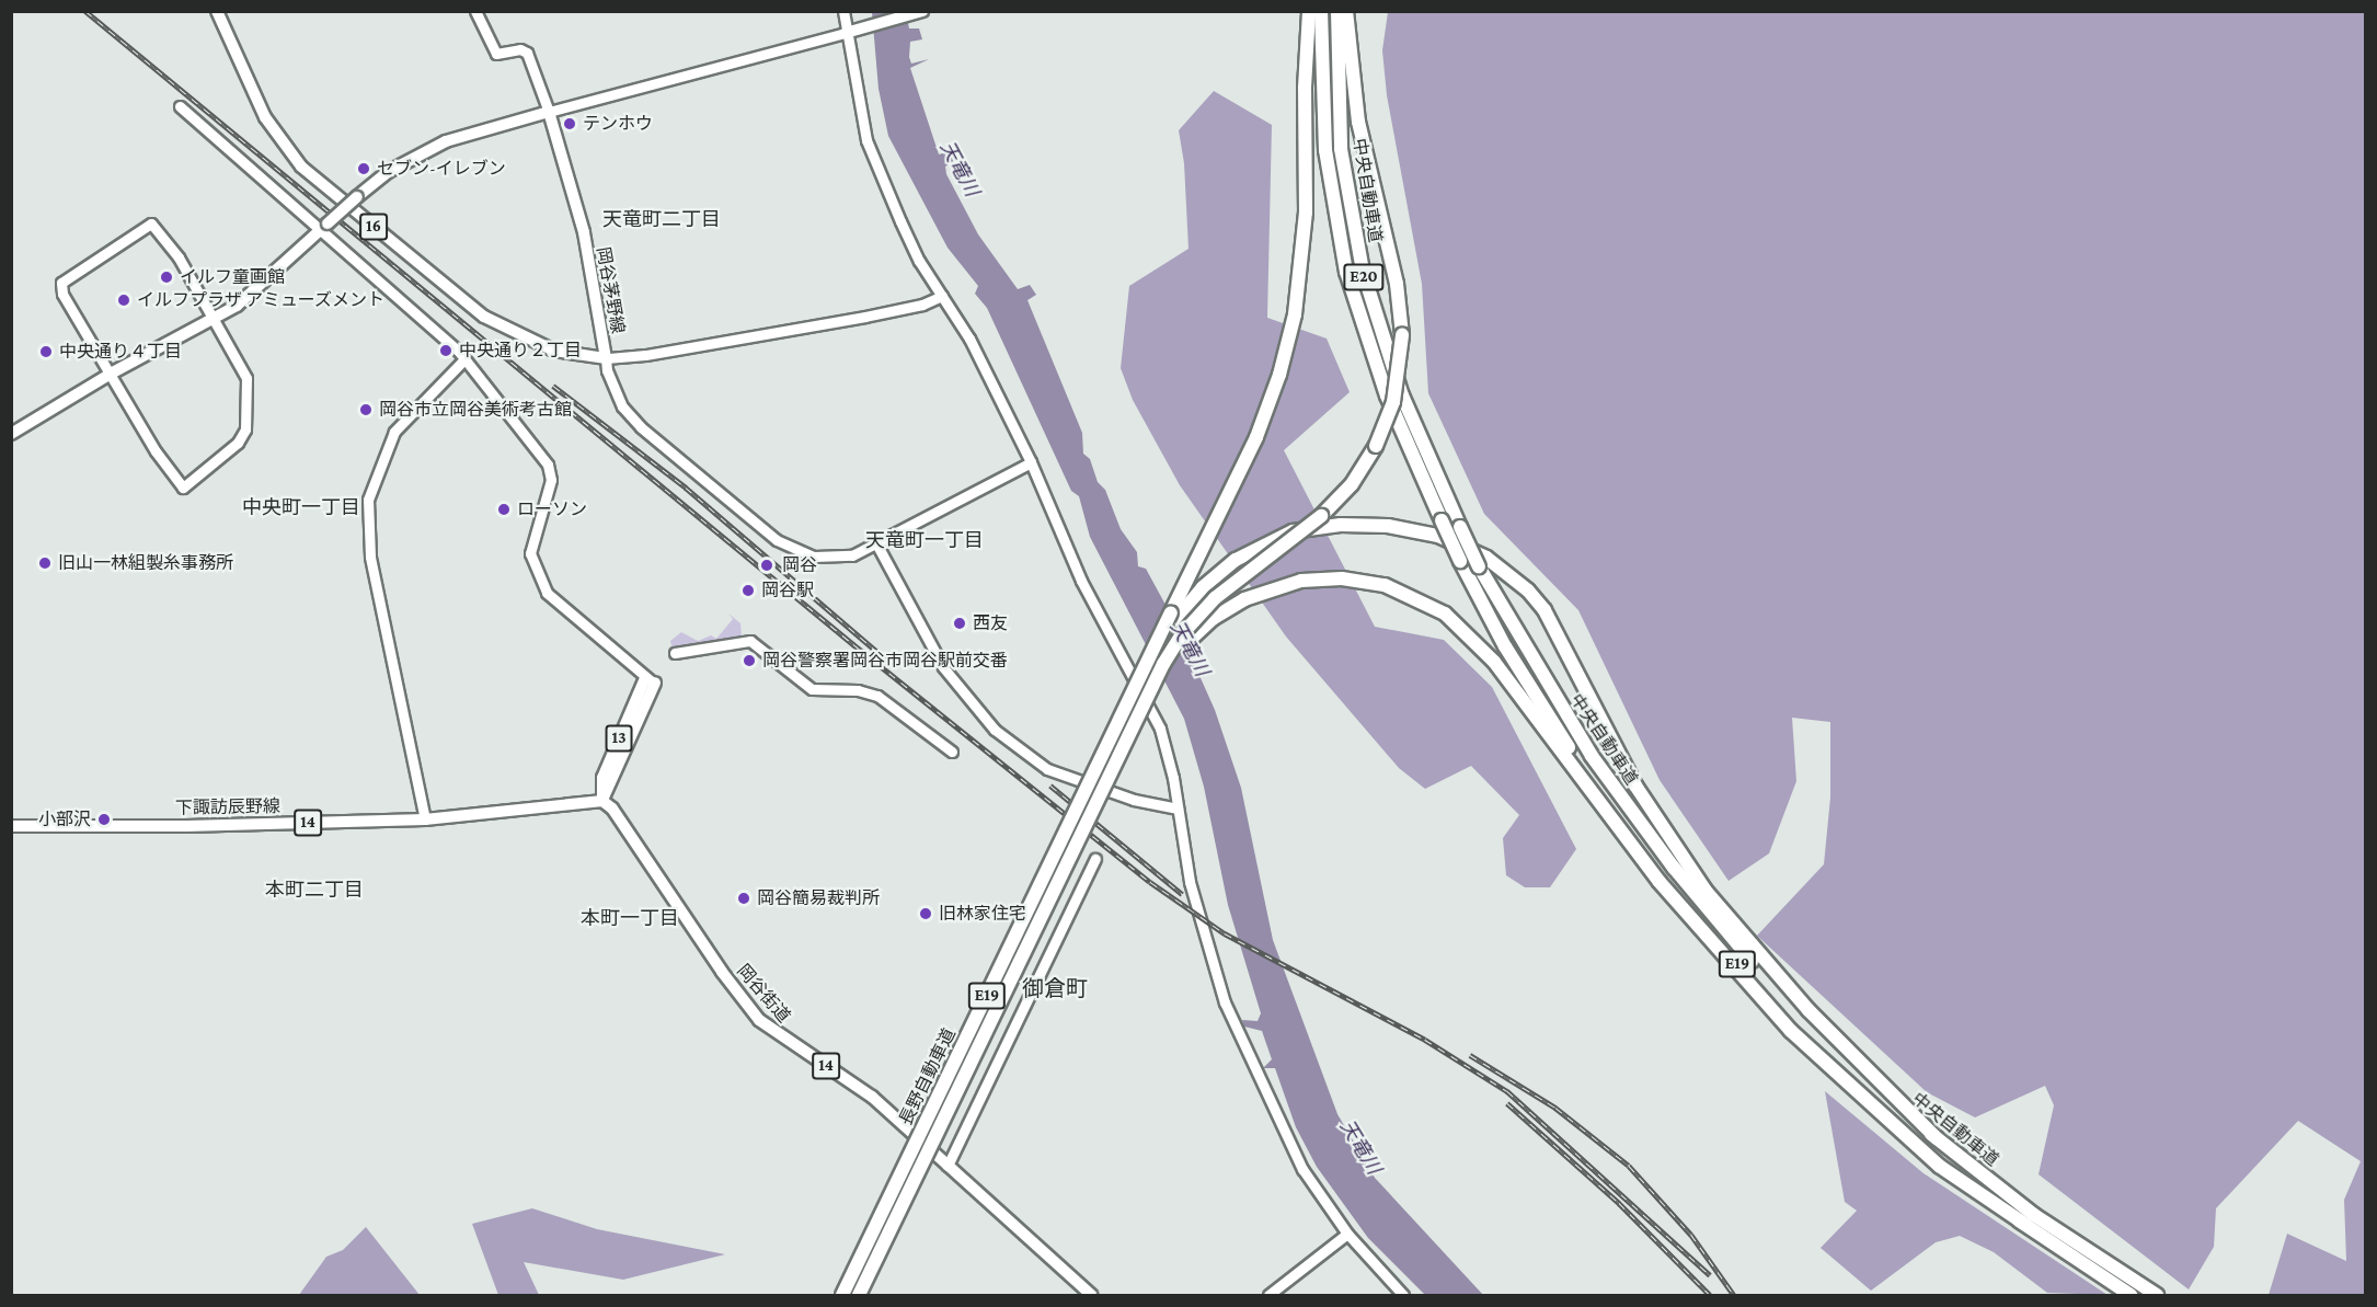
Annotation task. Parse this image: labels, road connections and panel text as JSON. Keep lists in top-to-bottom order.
{
  "streets": {
    "highway": [
      "中央自動車道",
      "E20",
      "E19",
      "長野自動車道"
    ],
    "main road": [
      "16",
      "岡谷茅野線",
      "13",
      "下諏訪辰野線",
      "14",
      "岡谷街道"
    ]
  },
  "crossings": [
    ["16", "岡谷茅野線"],
    ["13", "下諏訪辰野線"],
    ["13", "岡谷街道"],
    ["下諏訪辰野線", "岡谷街道"]
  ],
  "districts": [
    "天竜町二丁目",
    "中央町一丁目",
    "天竜町一丁目",
    "本町二丁目",
    "本町一丁目",
    "御倉町"
  ],
  "water": ["天竜川"],
  "places": [
    "テンホウ",
    "セブン-イレブン",
    "イルフ童画館",
    "イルフプラザ アミューズメント",
    "中央通り２丁目",
    "中央通り４丁目",
    "岡谷市立岡谷美術考古館",
    "ローソン",
    "旧山一林組製糸事務所",
    "岡谷",
    "岡谷駅",
    "西友",
    "岡谷警察署岡谷市岡谷駅前交番",
    "小部沢",
    "岡谷簡易裁判所",
    "旧林家住宅"
  ]
}
